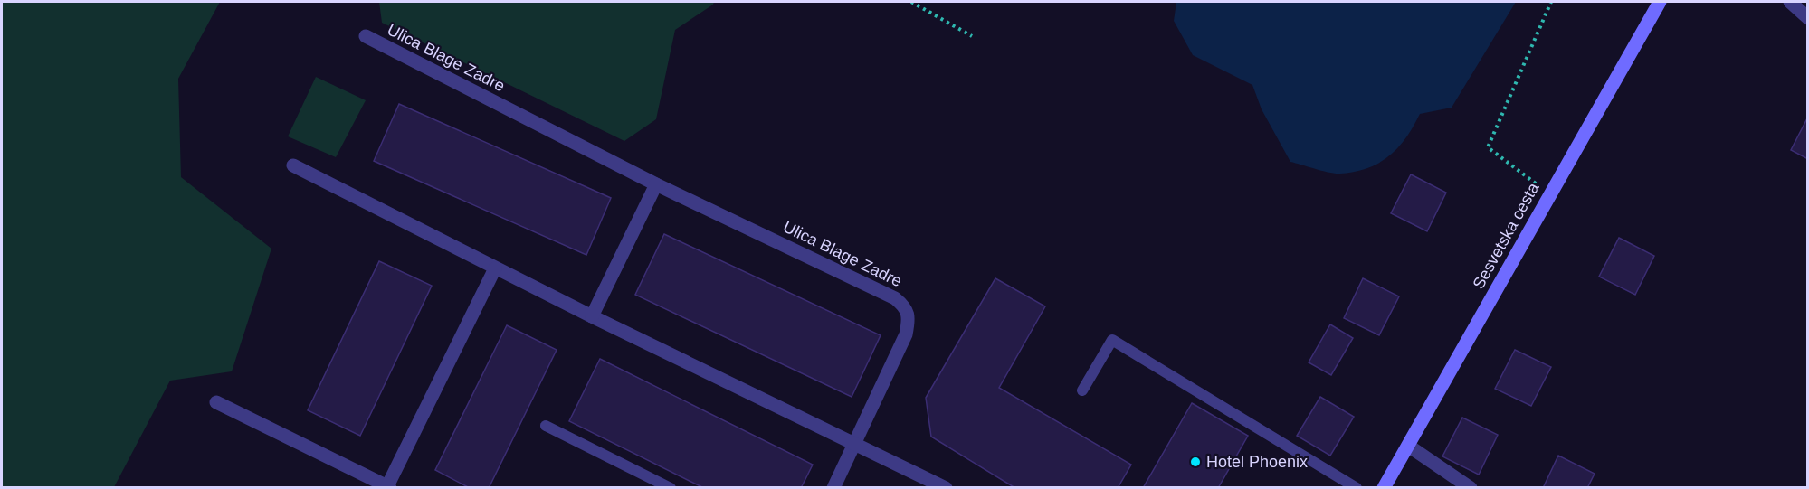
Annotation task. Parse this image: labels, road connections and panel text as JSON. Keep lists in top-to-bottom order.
{
  "streets": {
    "main road": ["Sesvetska cesta"],
    "street": ["Ulica Blage Zadre"]
  },
  "places": ["Hotel Phoenix"]
}
